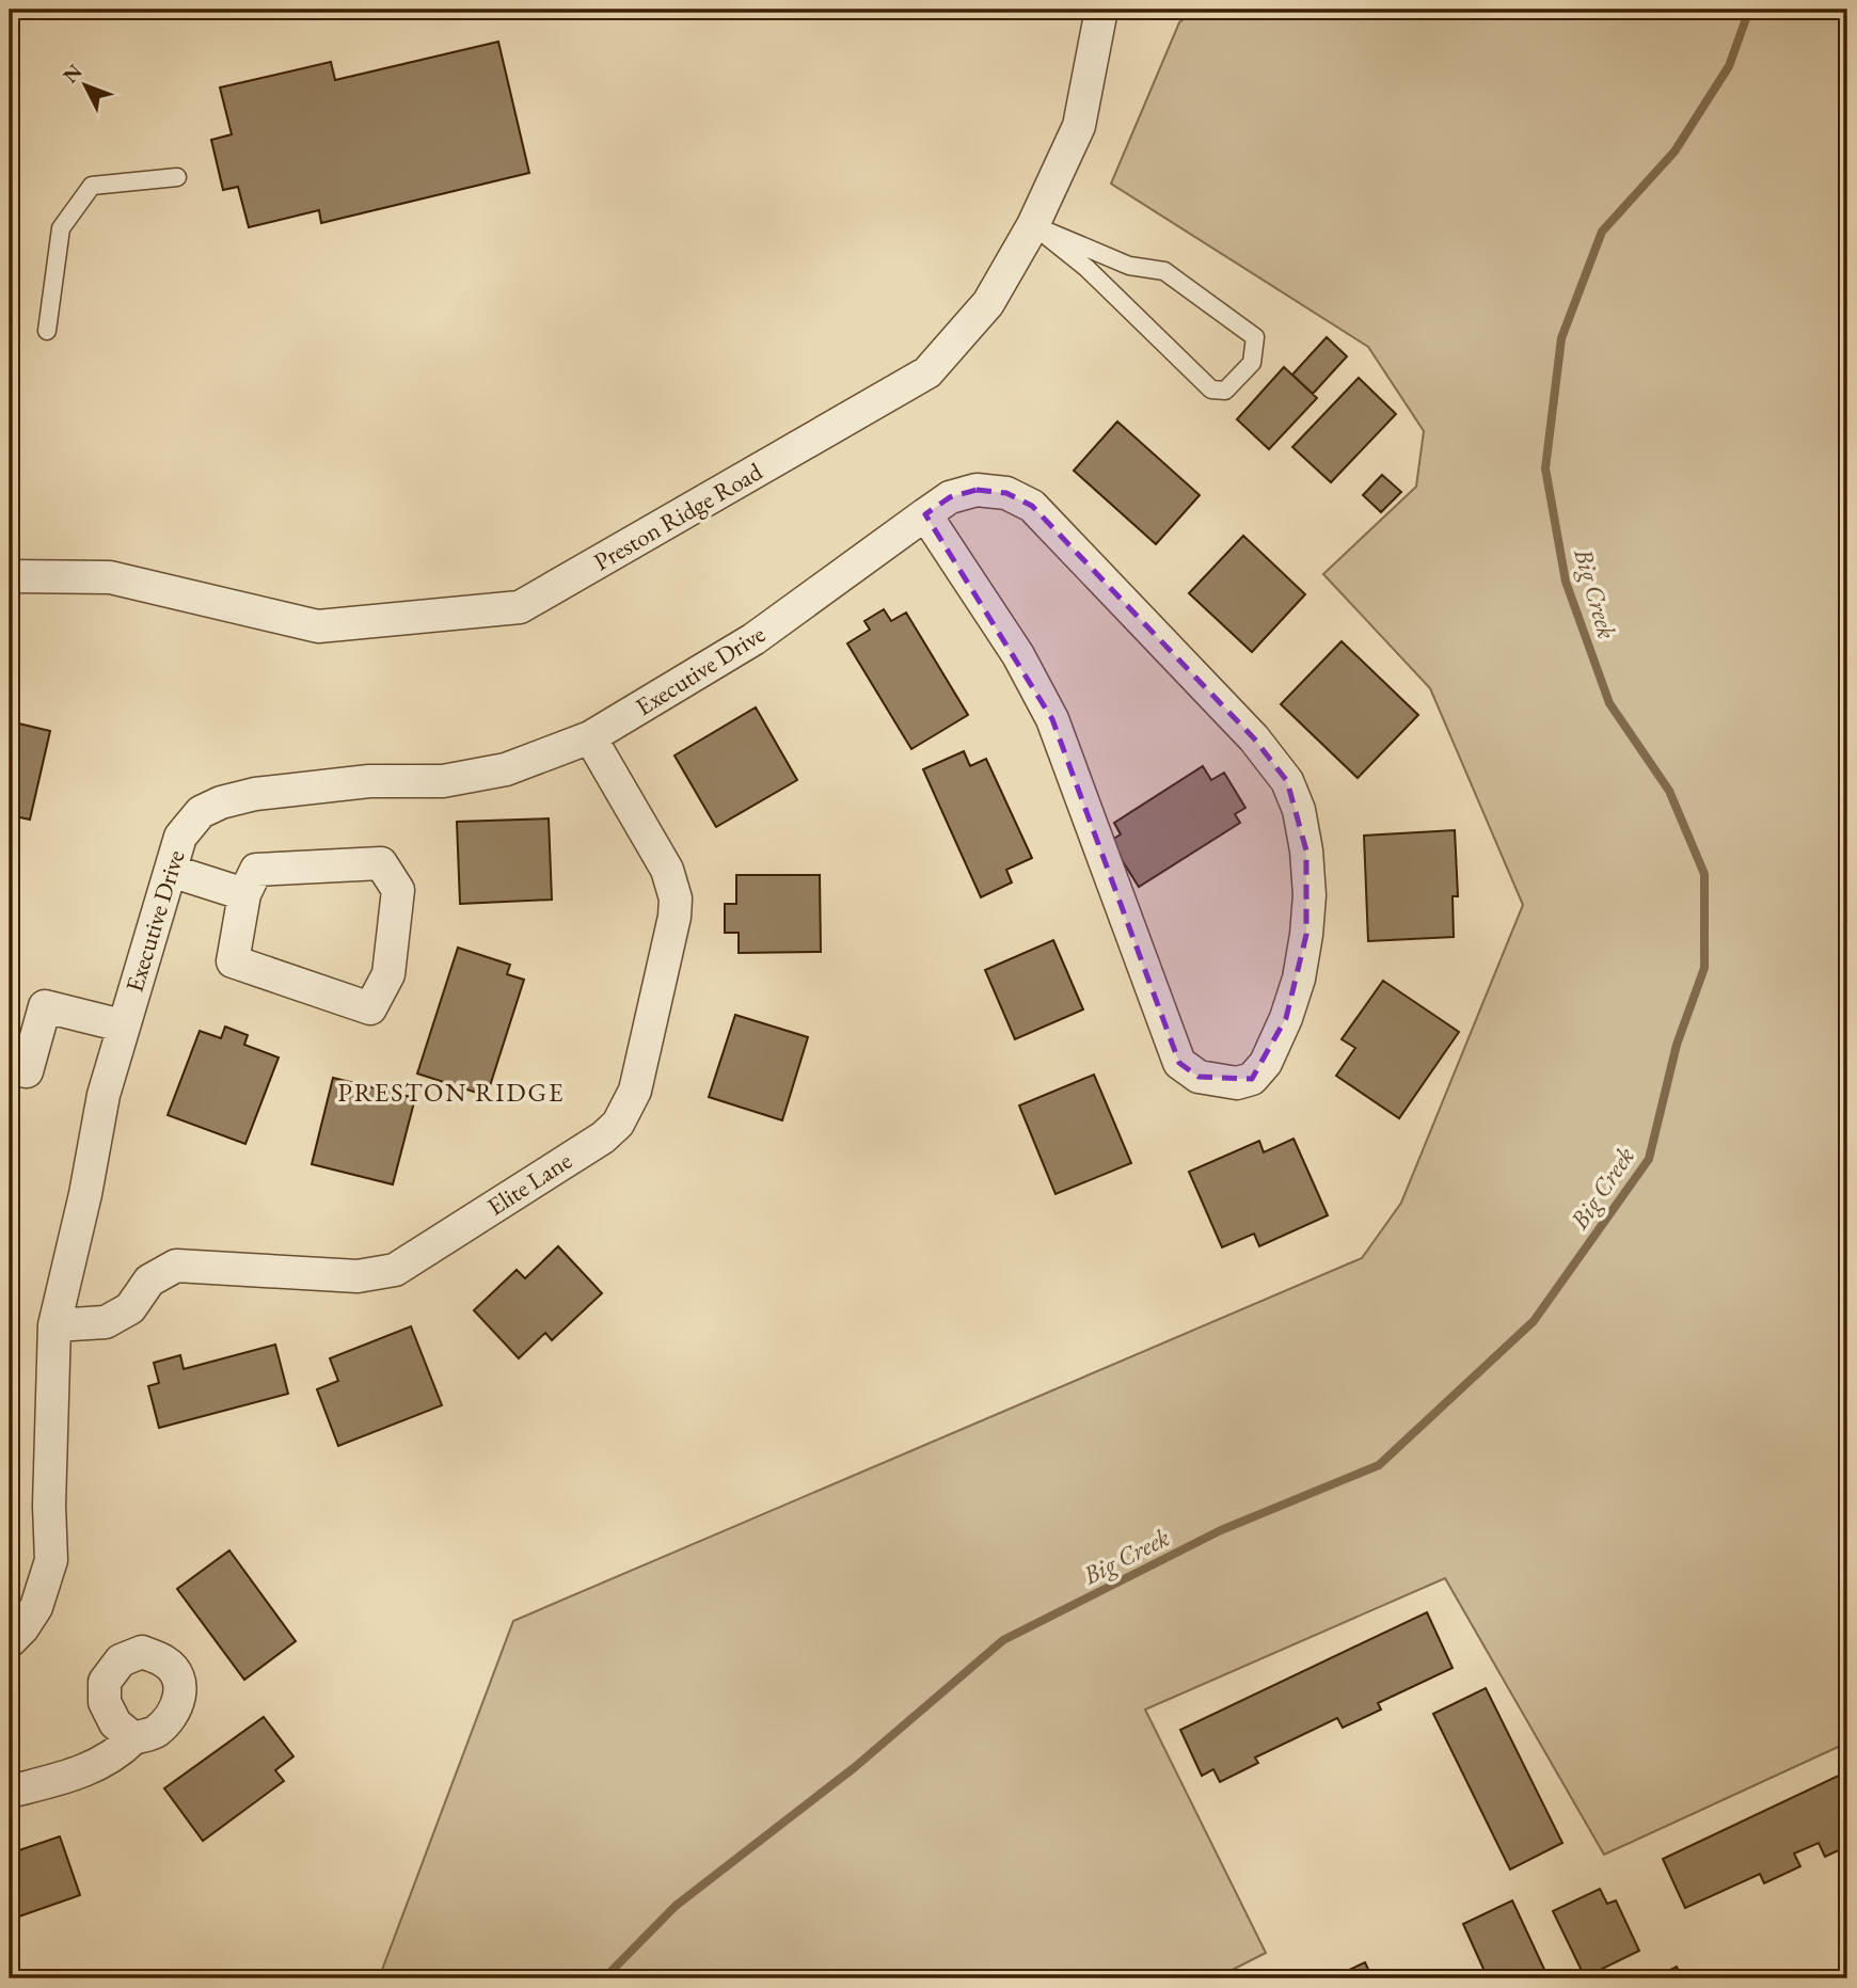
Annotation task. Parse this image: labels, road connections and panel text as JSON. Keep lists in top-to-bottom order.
{
  "streets": {
    "street": ["Preston Ridge Road", "Executive Drive", "Elite Lane"]
  },
  "crossings": [
    ["Executive Drive", "Elite Lane"]
  ],
  "districts": ["PRESTON RIDGE"],
  "water": ["Big Creek"],
  "north": "top left"
}
